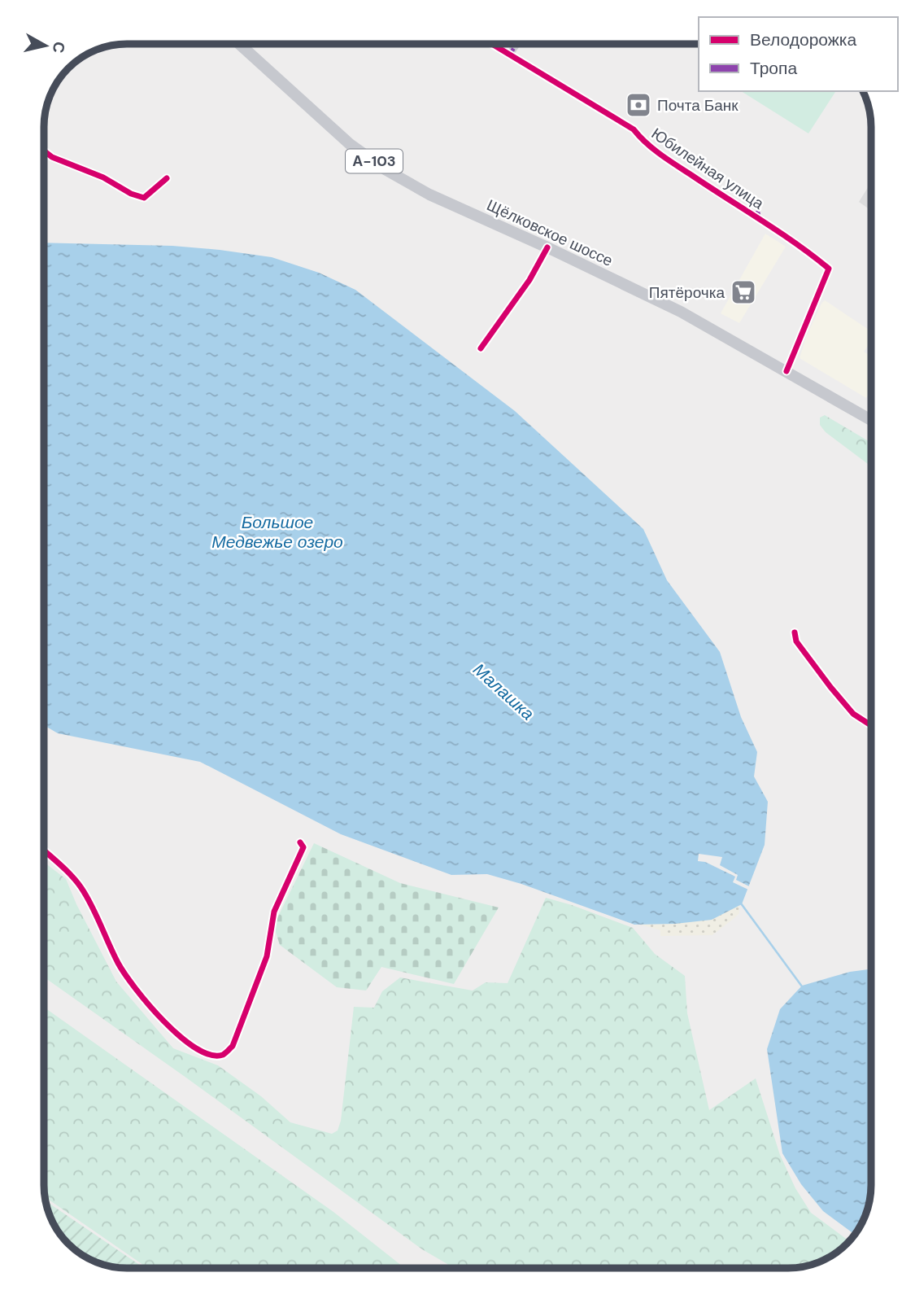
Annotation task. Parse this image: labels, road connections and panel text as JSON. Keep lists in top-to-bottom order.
{
  "streets": {
    "main road": ["А-103", "Щёлковское шоссе"],
    "street": ["Юбилейная улица"]
  },
  "crossings": [
    ["Юбилейная улица", "Щёлковское шоссе"]
  ],
  "water": ["Большое Медвежье озеро", "Малашка"],
  "places": {
    "bank": ["Почта Банк"],
    "supermarket": ["Пятёрочка"]
  },
  "legend": ["Велодорожка", "Тропа"],
  "north": "right"
}
